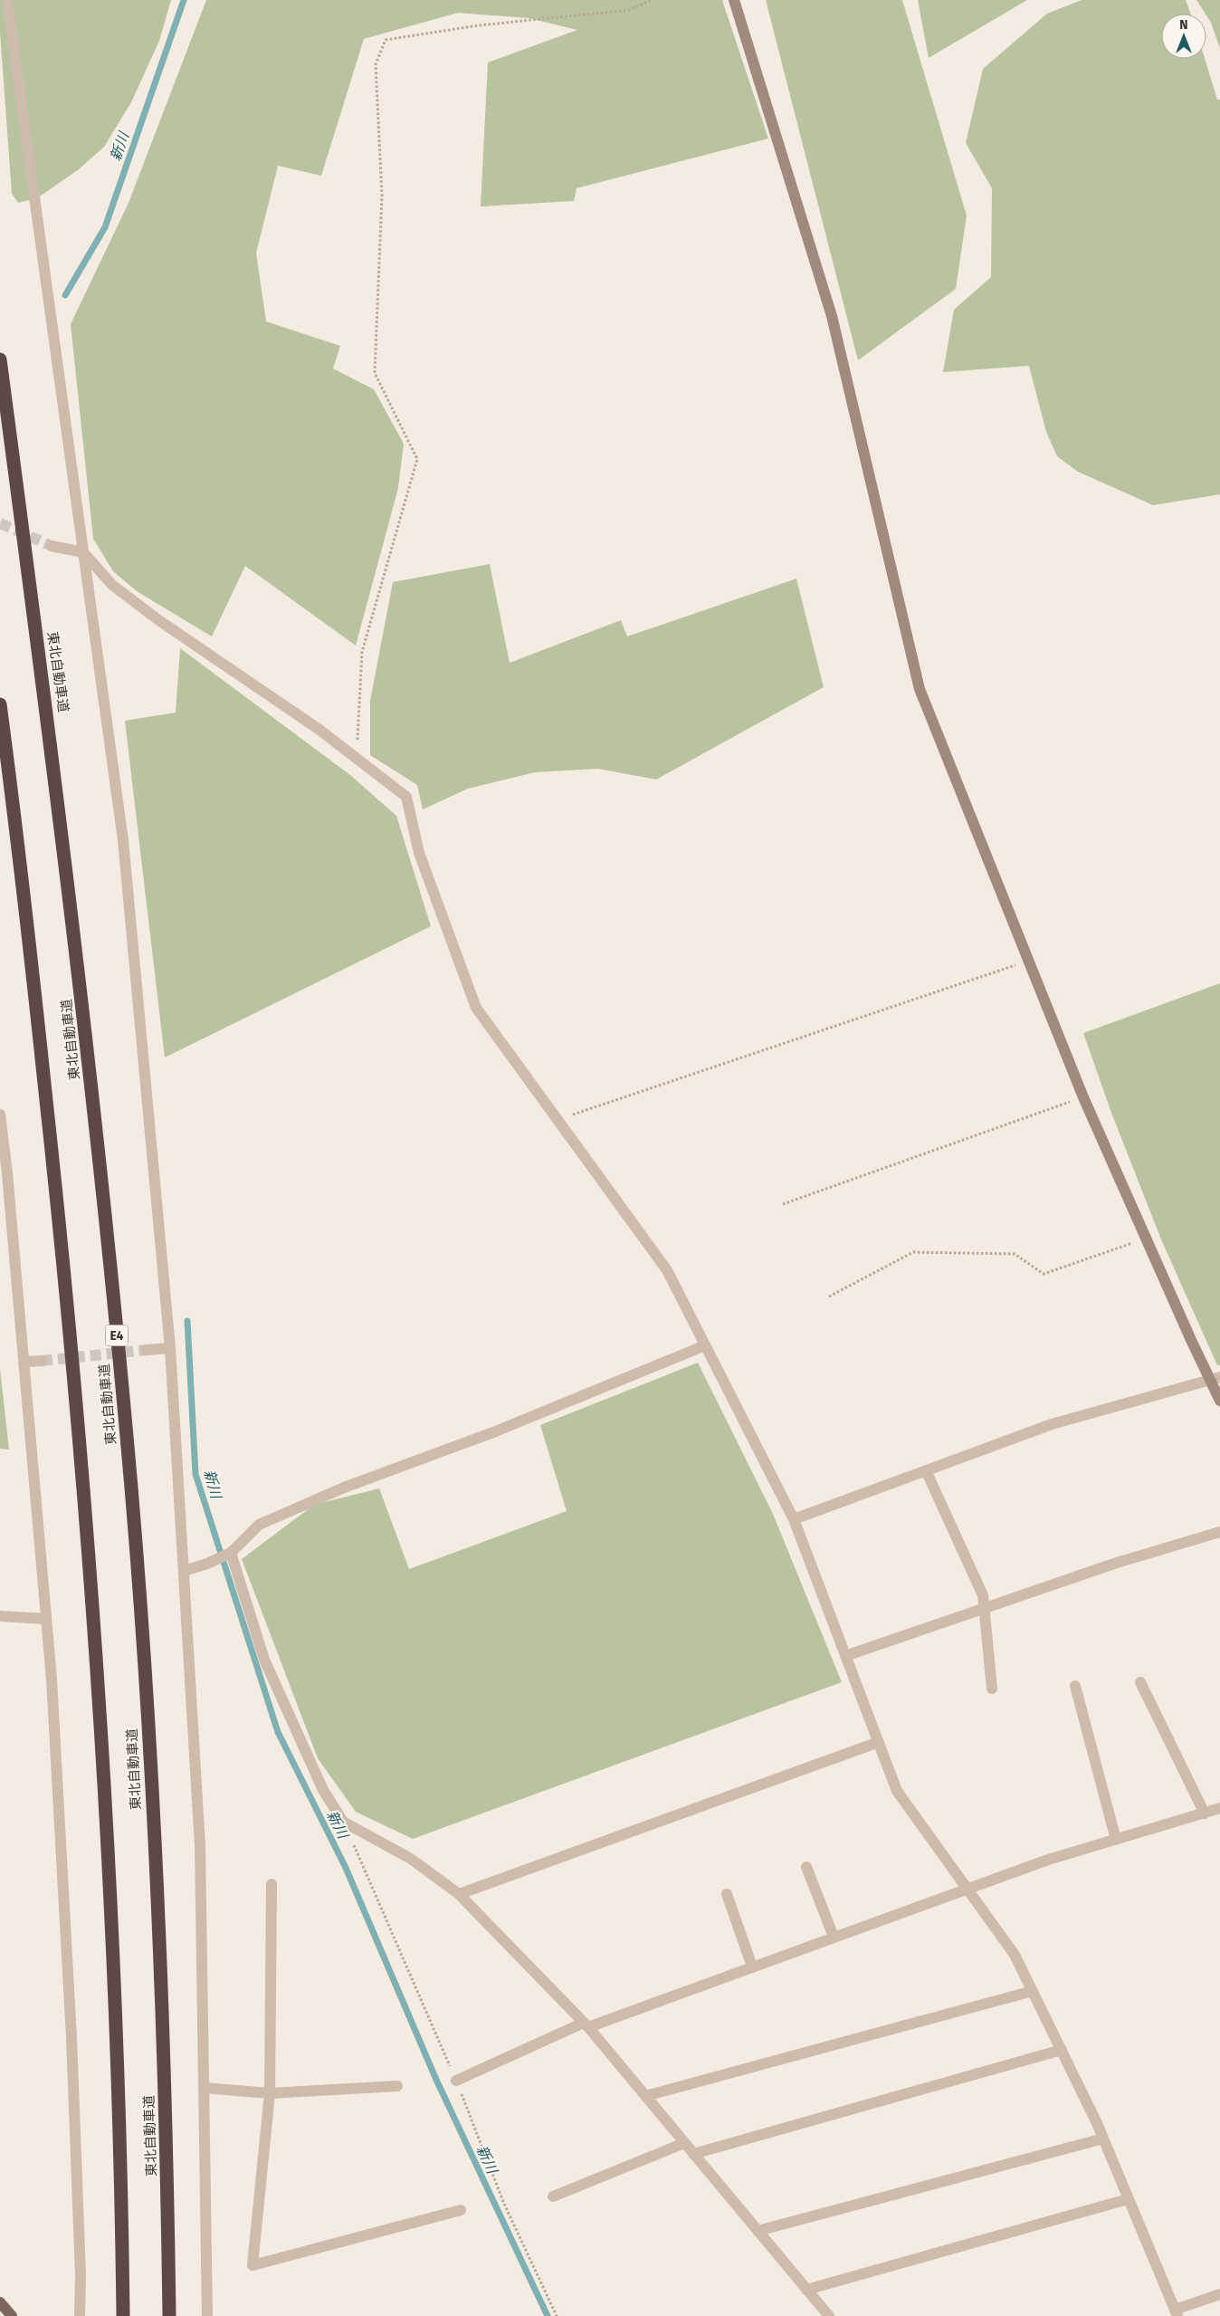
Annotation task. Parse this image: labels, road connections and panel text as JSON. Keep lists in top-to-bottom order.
{
  "streets": {
    "highway": ["東北自動車道", "E4"]
  },
  "water": ["新川"],
  "north": "top"
}
